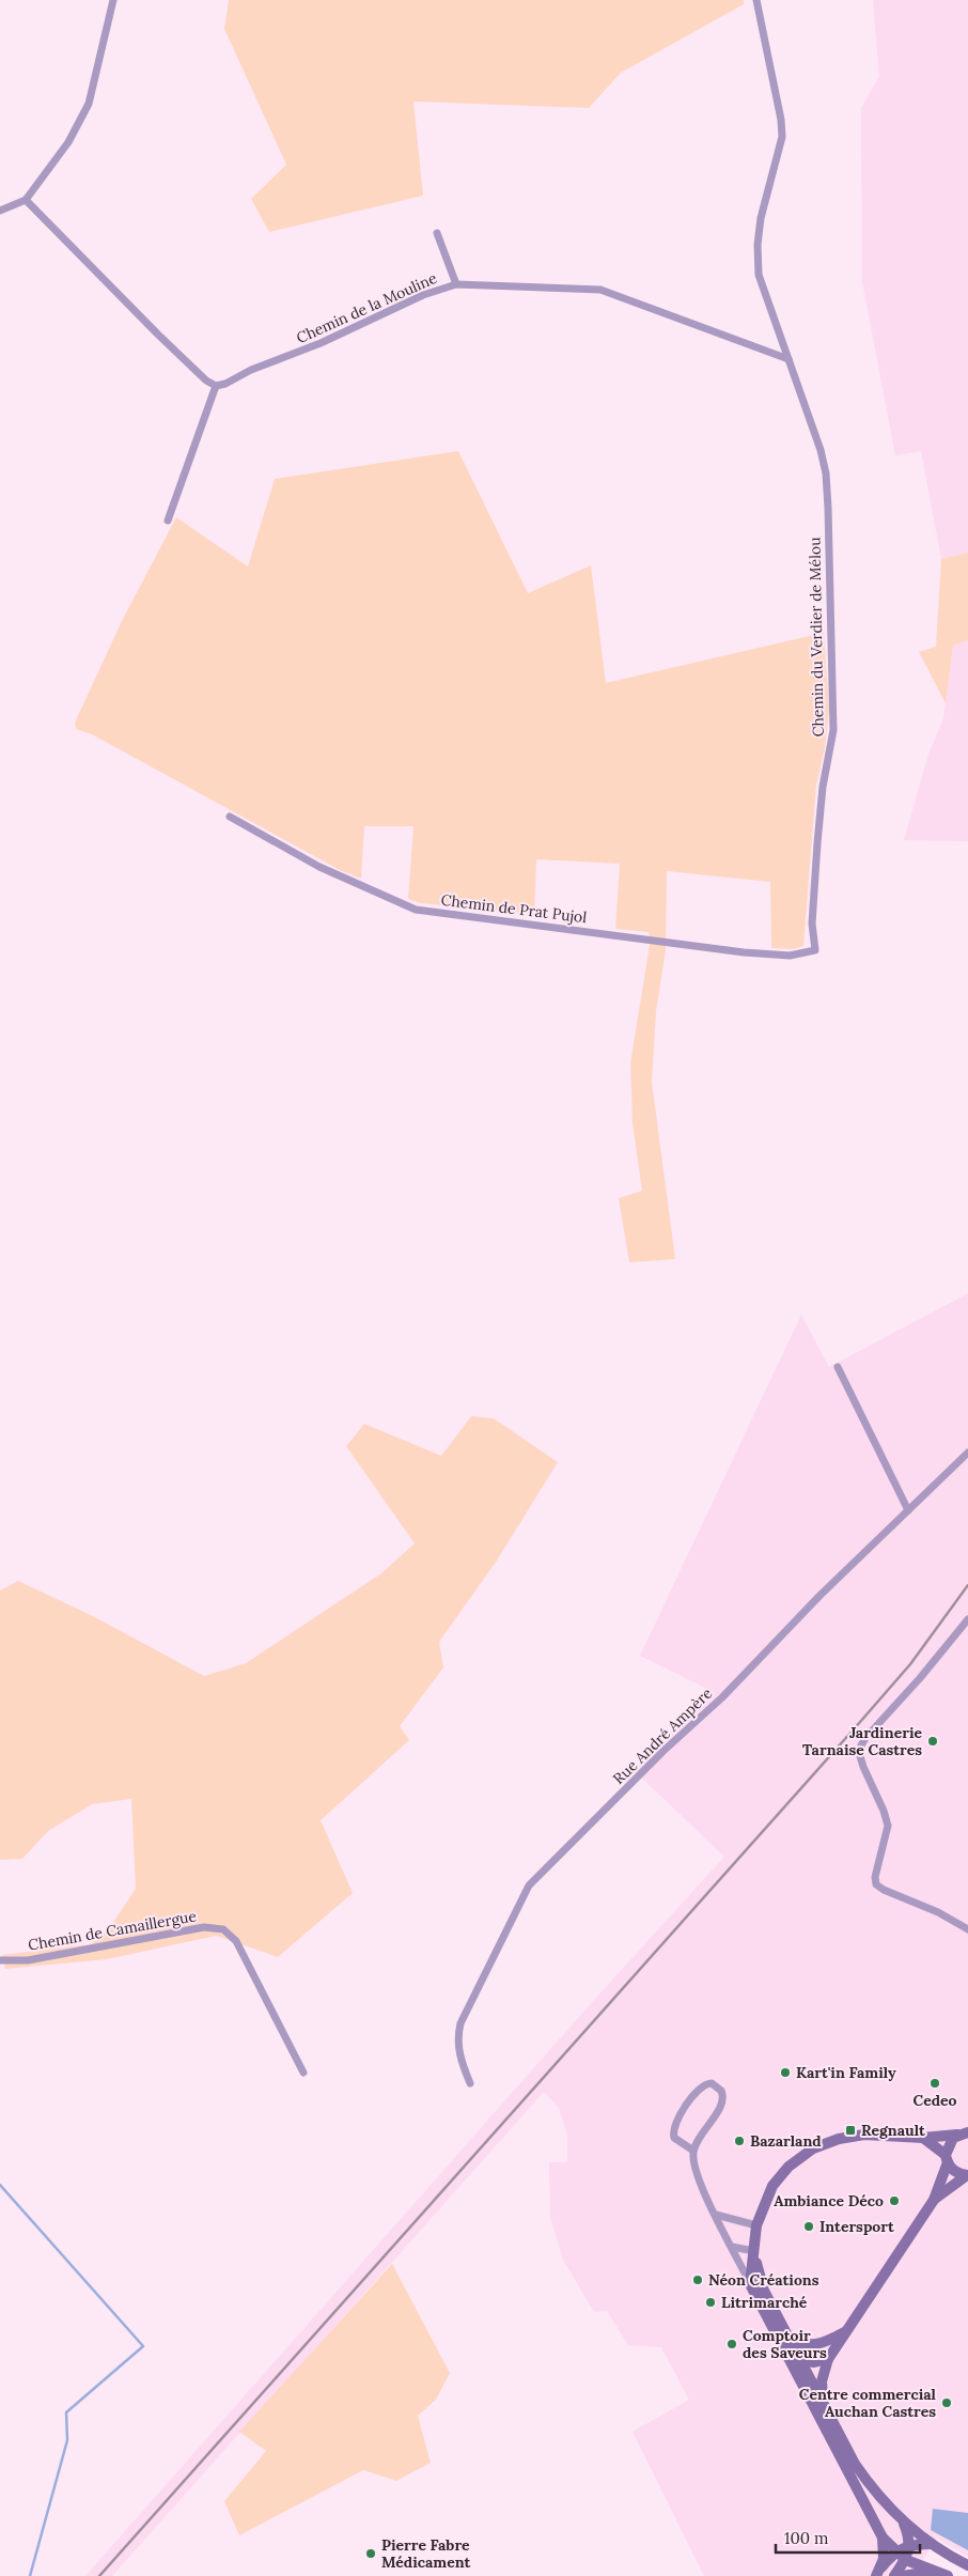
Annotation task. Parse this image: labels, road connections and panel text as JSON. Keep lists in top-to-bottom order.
{
  "streets": {
    "street": [
      "Chemin de la Mouline",
      "Chemin du Verdier de Mélou",
      "Chemin de Prat Pujol",
      "Rue André Ampère",
      "Chemin de Camaillergue"
    ]
  },
  "crossings": [
    ["Chemin de la Mouline", "Chemin du Verdier de Mélou"],
    ["Chemin du Verdier de Mélou", "Chemin de Prat Pujol"]
  ],
  "places": {
    "other": [
      "Jardinerie Tarnaise Castres",
      "Kart'in Family",
      "Cedeo",
      "Bazarland",
      "Ambiance Déco",
      "Intersport",
      "Néon Créations",
      "Litrimarché",
      "Comptoir des Saveurs",
      "Centre commercial Auchan Castres",
      "Pierre Fabre Médicament"
    ],
    "transit": ["Regnault"]
  },
  "scale_bar": "100 m"
}
